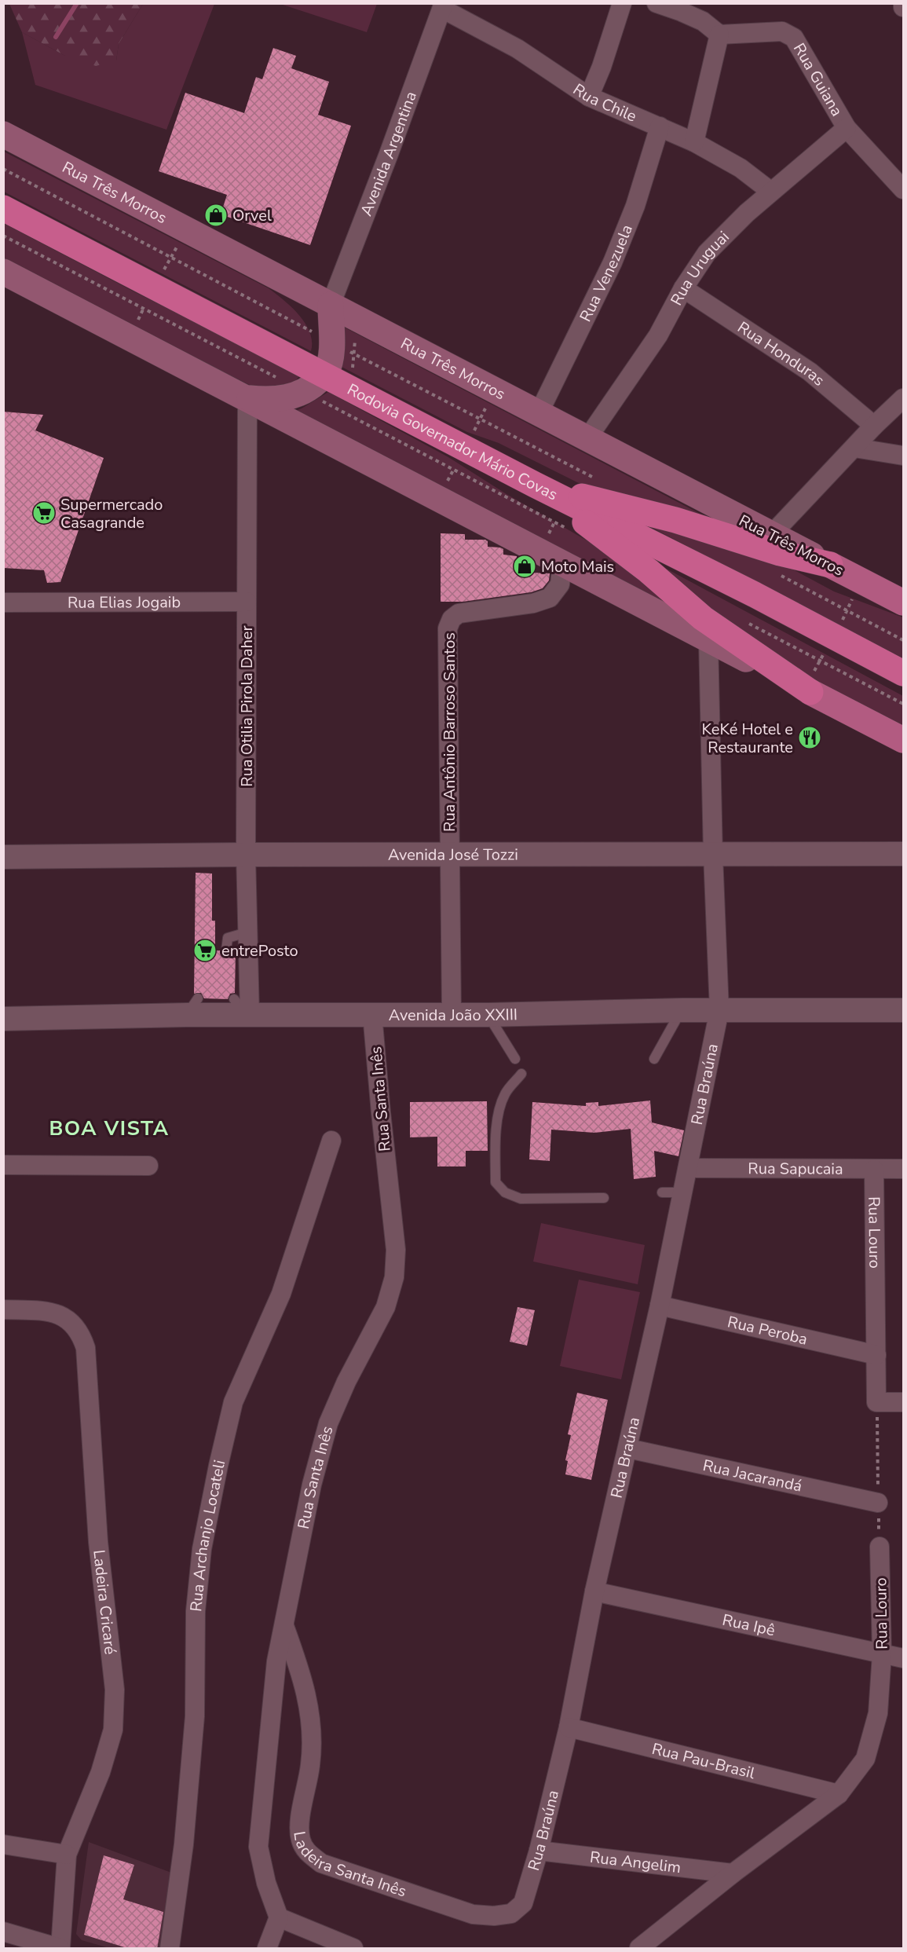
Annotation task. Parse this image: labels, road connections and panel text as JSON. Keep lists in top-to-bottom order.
{
  "streets": {
    "highway": ["Rodovia Governador Mário Covas"],
    "main road": ["Rua Três Morros"],
    "street": [
      "Rua Guiana",
      "Rua Chile",
      "Avenida Argentina",
      "Rua Uruguai",
      "Rua Venezuela",
      "Rua Honduras",
      "Rua Elias Jogaib",
      "Rua Otilia Pirola Daher",
      "Rua Antônio Barroso Santos",
      "Avenida José Tozzi",
      "Avenida João XXIII",
      "Rua Braúna",
      "Rua Santa Inês",
      "Rua Sapucaia",
      "Rua Louro",
      "Rua Peroba",
      "Rua Jacarandá",
      "Rua Archanjo Locateli",
      "Ladeira Cricaré",
      "Rua Ipê",
      "Rua Pau-Brasil",
      "Ladeira Santa Inês",
      "Rua Angelim"
    ]
  },
  "crossings": [
    ["Rua Guiana", "Rua Uruguai"],
    ["Rua Chile", "Avenida Argentina"],
    ["Rua Chile", "Rua Uruguai"],
    ["Rua Chile", "Rua Venezuela"],
    ["Avenida Argentina", "Rua Três Morros"],
    ["Rua Três Morros", "Rua Uruguai"],
    ["Rua Três Morros", "Rua Venezuela"],
    ["Rua Uruguai", "Rua Honduras"],
    ["Rua Elias Jogaib", "Rua Otilia Pirola Daher"],
    ["Rua Otilia Pirola Daher", "Avenida José Tozzi"],
    ["Rua Otilia Pirola Daher", "Avenida João XXIII"],
    ["Rua Antônio Barroso Santos", "Avenida José Tozzi"],
    ["Rua Antônio Barroso Santos", "Avenida João XXIII"],
    ["Avenida José Tozzi", "Rua Braúna"],
    ["Avenida João XXIII", "Rua Braúna"],
    ["Avenida João XXIII", "Rua Santa Inês"],
    ["Rua Braúna", "Rua Sapucaia"],
    ["Rua Braúna", "Rua Peroba"],
    ["Rua Braúna", "Rua Jacarandá"],
    ["Rua Braúna", "Rua Ipê"],
    ["Rua Braúna", "Rua Pau-Brasil"],
    ["Rua Braúna", "Ladeira Santa Inês"],
    ["Rua Braúna", "Rua Angelim"],
    ["Rua Santa Inês", "Ladeira Santa Inês"],
    ["Rua Sapucaia", "Rua Louro"],
    ["Rua Louro", "Rua Peroba"],
    ["Rua Louro", "Rua Ipê"],
    ["Rua Louro", "Rua Pau-Brasil"],
    ["Rua Louro", "Rua Angelim"]
  ],
  "districts": ["BOA VISTA"],
  "places": {
    "shop": ["Orvel", "Moto Mais"],
    "supermarket": ["Supermercado Casagrande", "entrePosto"],
    "restaurant": ["KeKé Hotel e Restaurante"]
  }
}
